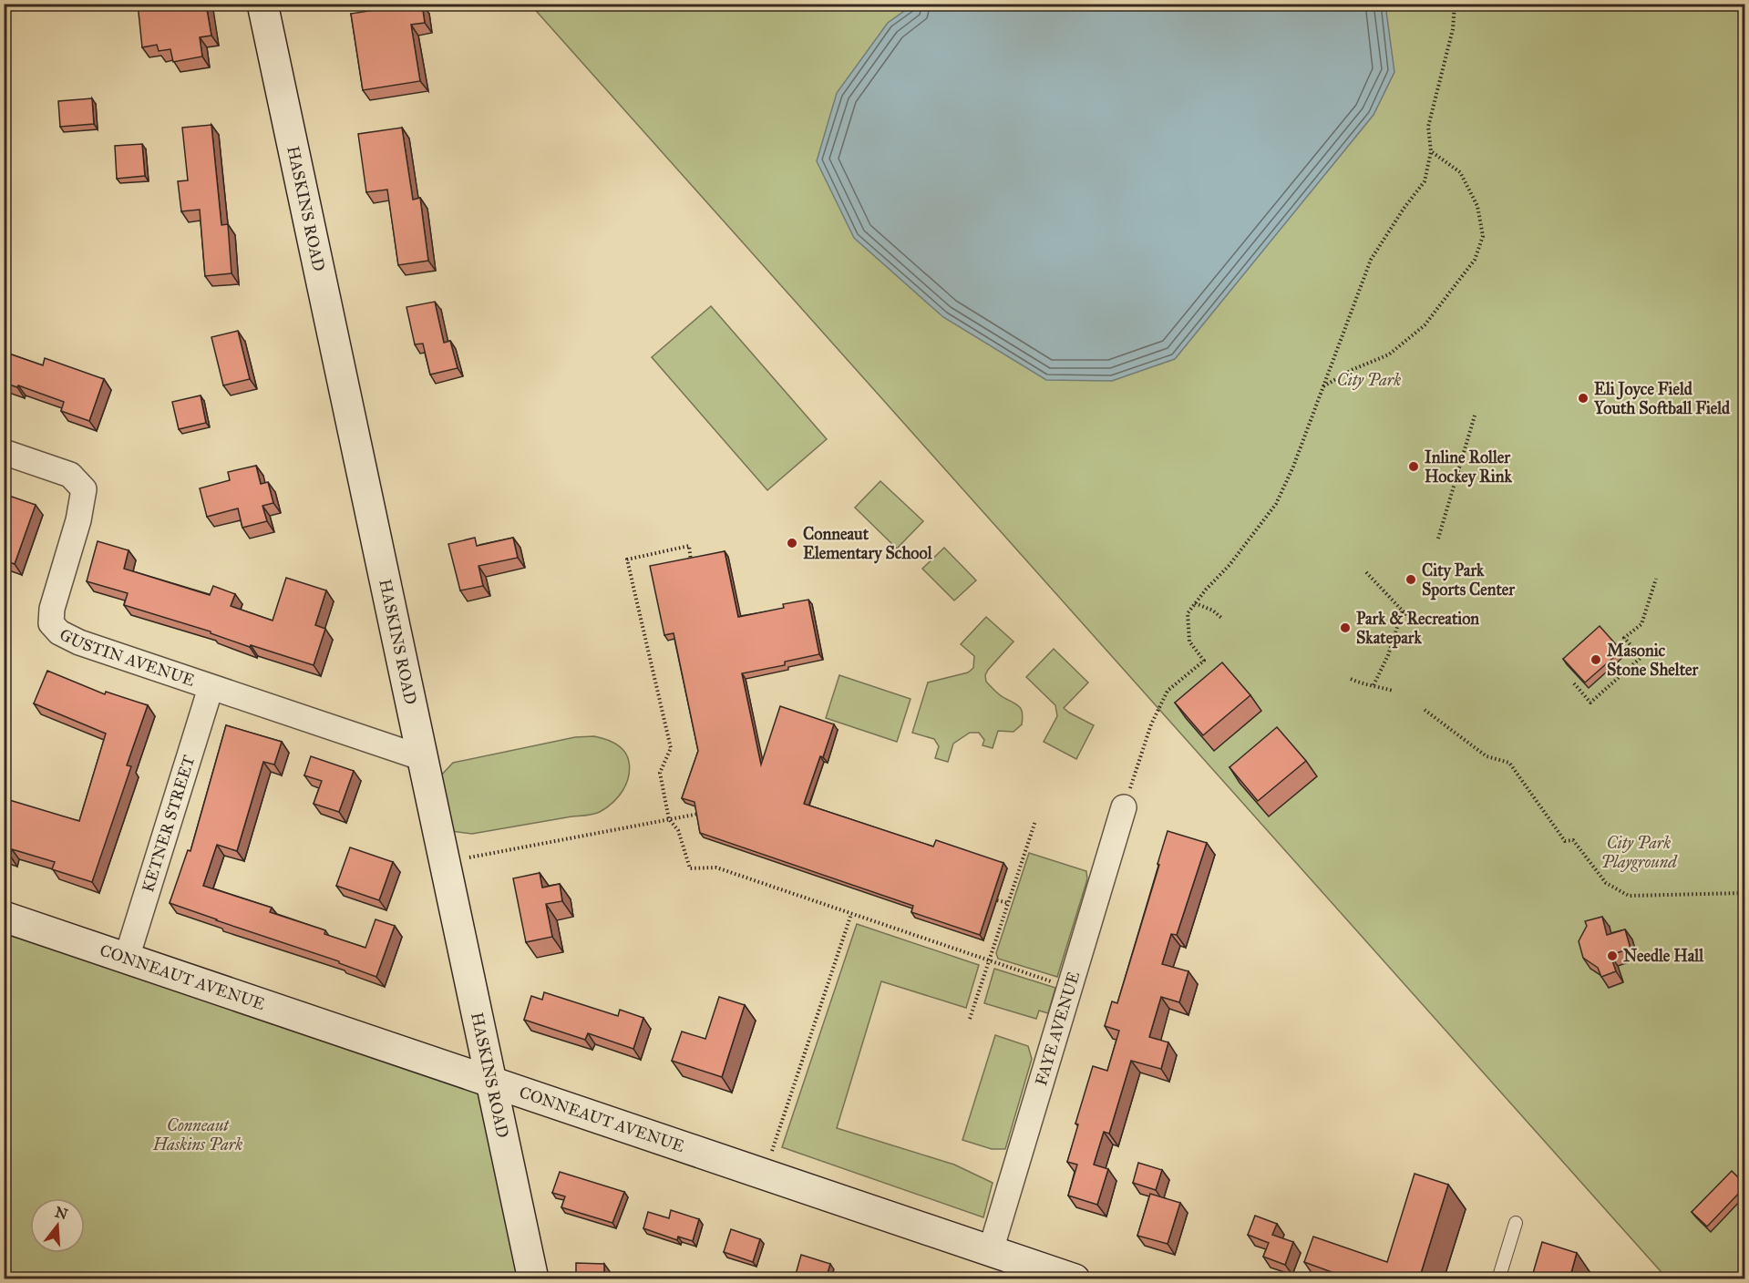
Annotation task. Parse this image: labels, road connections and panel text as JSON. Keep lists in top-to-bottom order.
{
  "streets": {
    "main road": ["HASKINS ROAD", "CONNEAUT AVENUE"],
    "street": ["GUSTIN AVENUE", "KETNER STREET", "FAYE AVENUE"]
  },
  "crossings": [
    ["HASKINS ROAD", "GUSTIN AVENUE"],
    ["HASKINS ROAD", "CONNEAUT AVENUE"],
    ["GUSTIN AVENUE", "KETNER STREET"],
    ["KETNER STREET", "CONNEAUT AVENUE"],
    ["CONNEAUT AVENUE", "FAYE AVENUE"]
  ],
  "parks": ["City Park", "City Park Playground", "Conneaut Haskins Park"],
  "places": [
    "Eli Joyce Field Youth Softball Field",
    "Inline Roller Hockey Rink",
    "Conneaut Elementary School",
    "City Park Sports Center",
    "Park & Recreation Skatepark",
    "Masonic Stone Shelter",
    "Needle Hall"
  ],
  "north": "top"
}
